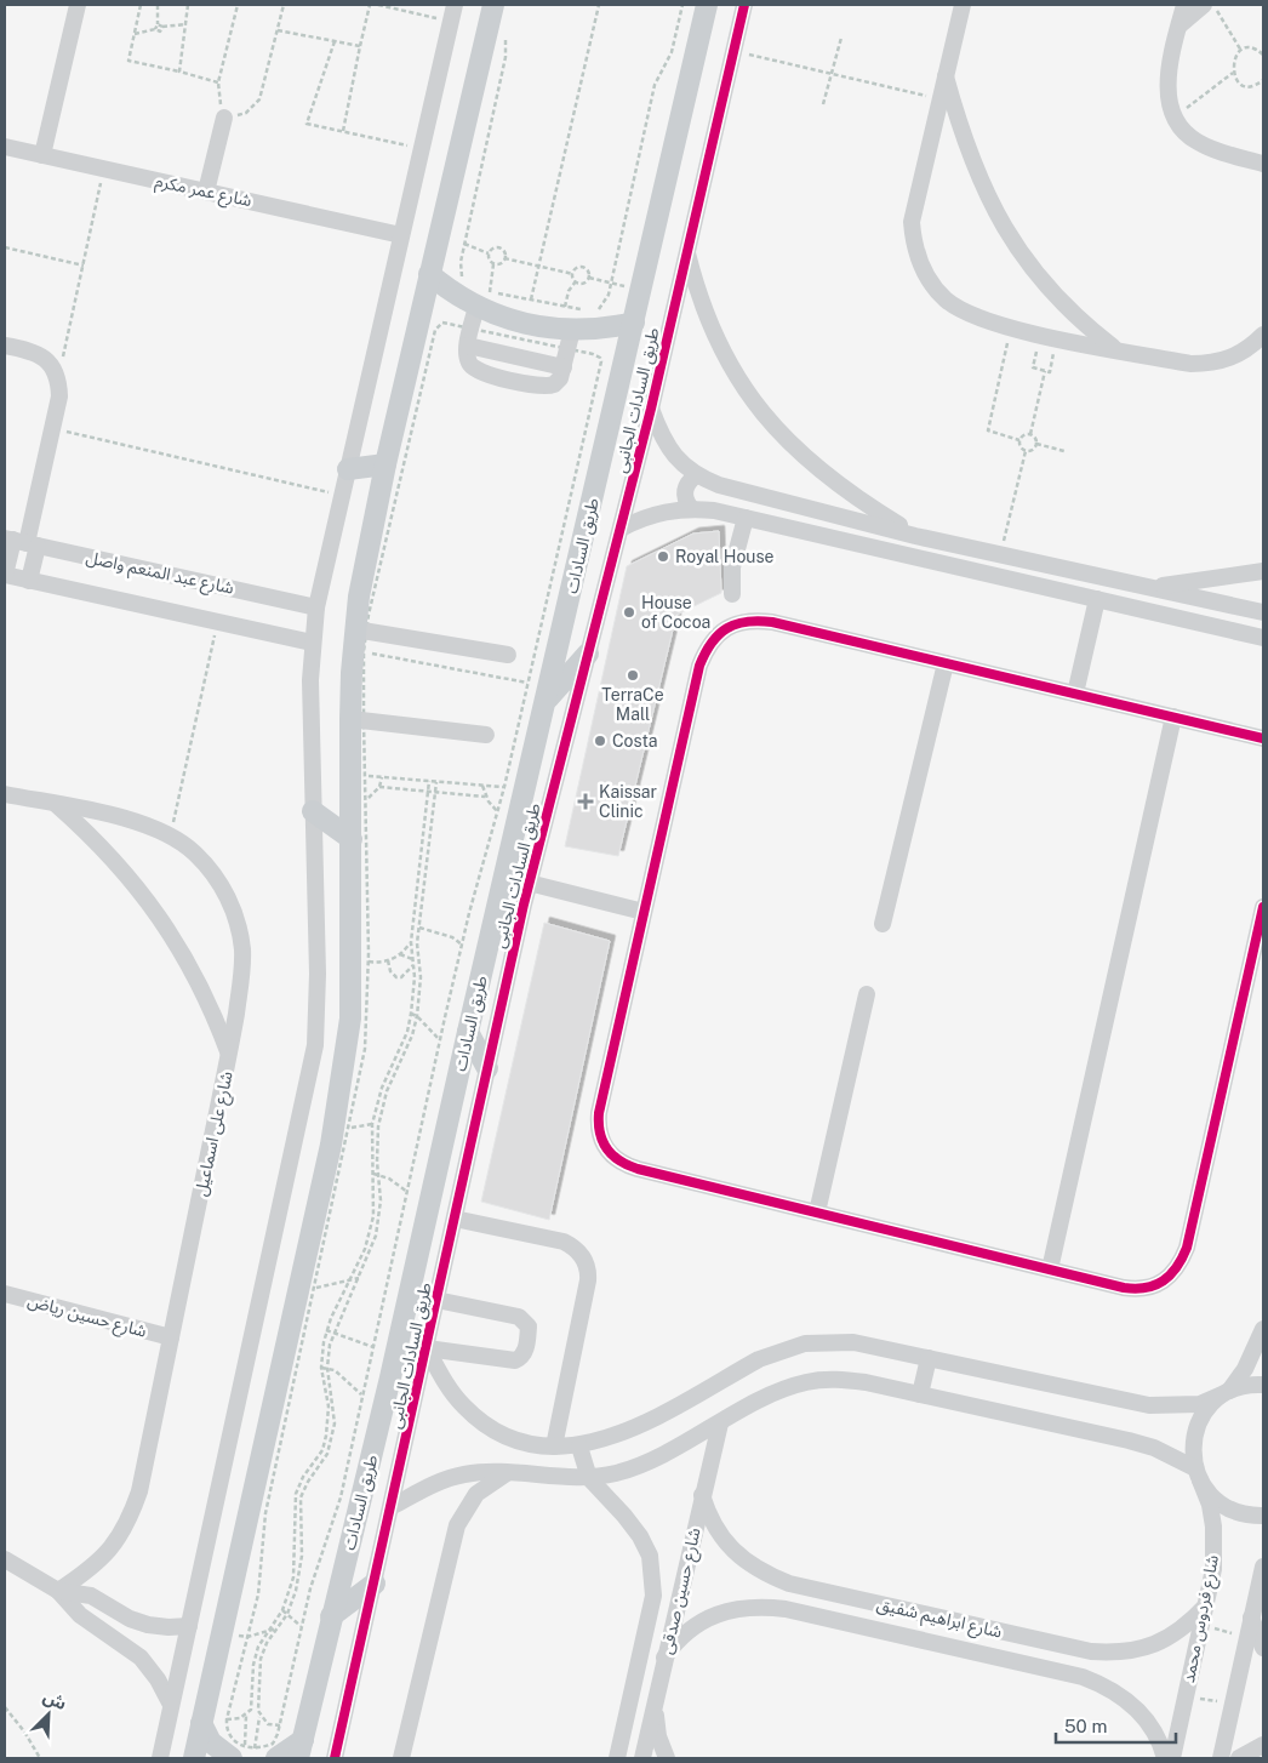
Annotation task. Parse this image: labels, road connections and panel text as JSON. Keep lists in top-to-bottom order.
{
  "streets": {
    "main road": ["طريق السادات"],
    "street": [
      "شارع عمر مكرم",
      "طريق السادات الجانبى",
      "شارع عبد المنعم واصل",
      "شارع على اسماعيل",
      "شارع حسين رياض",
      "شارع حسين صدقى",
      "شارع ابراهيم شفيق",
      "شارع فردوس محمد"
    ]
  },
  "crossings": [
    ["شارع على اسماعيل", "شارع حسين رياض"],
    ["شارع حسين صدقى", "شارع ابراهيم شفيق"],
    ["شارع ابراهيم شفيق", "شارع فردوس محمد"]
  ],
  "places": {
    "other": [
      "Royal House",
      "House of Cocoa",
      "TerraCe Mall",
      "Costa"
    ],
    "health": ["Kaissar Clinic"]
  },
  "scale_bar": "50 m",
  "north": "top right"
}
